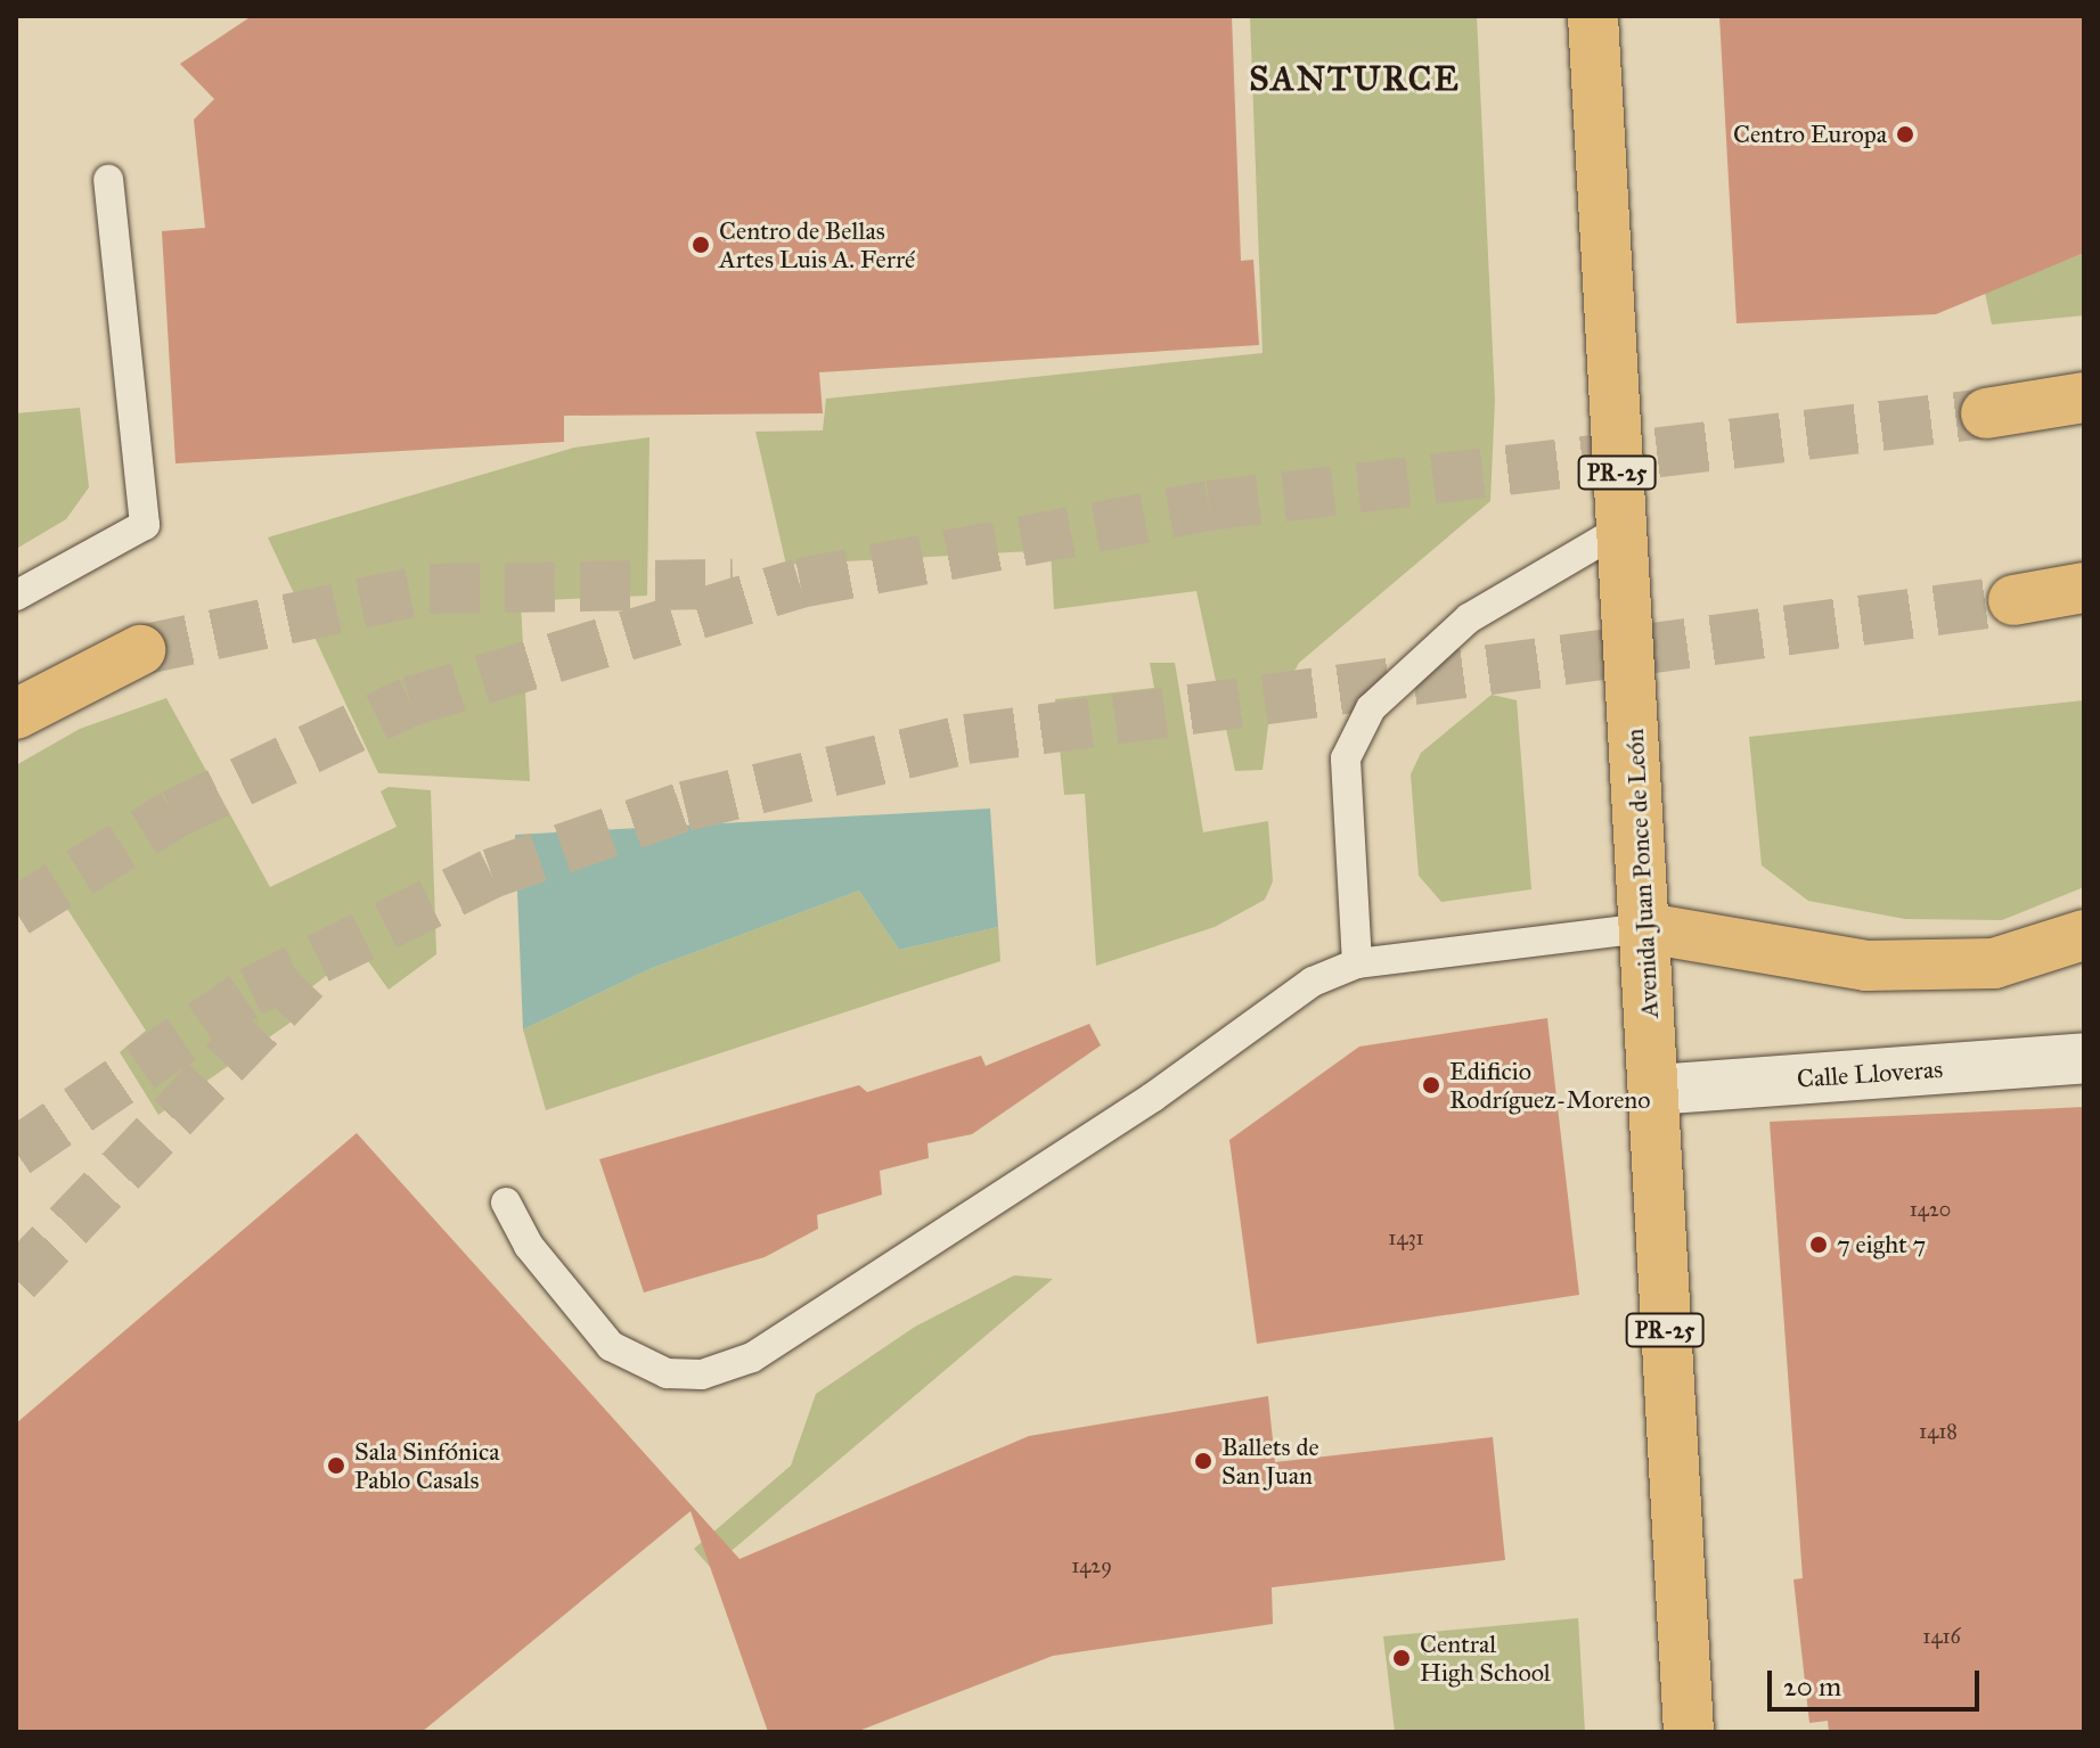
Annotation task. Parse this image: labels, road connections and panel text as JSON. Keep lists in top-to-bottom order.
{
  "streets": {
    "main road": ["PR-25", "Avenida Juan Ponce de León"],
    "street": ["Calle Lloveras"]
  },
  "crossings": [
    ["Avenida Juan Ponce de León", "Calle Lloveras"]
  ],
  "districts": ["SANTURCE"],
  "places": [
    "Centro Europa",
    "Centro de Bellas Artes Luis A. Ferré",
    "Edificio Rodríguez-Moreno",
    "7 eight 7",
    "Ballets de San Juan",
    "Sala Sinfónica Pablo Casals",
    "Central High School"
  ],
  "house_numbers": [
    "1420",
    "1431",
    "1418",
    "1429",
    "1416"
  ],
  "scale_bar": "20 m"
}
